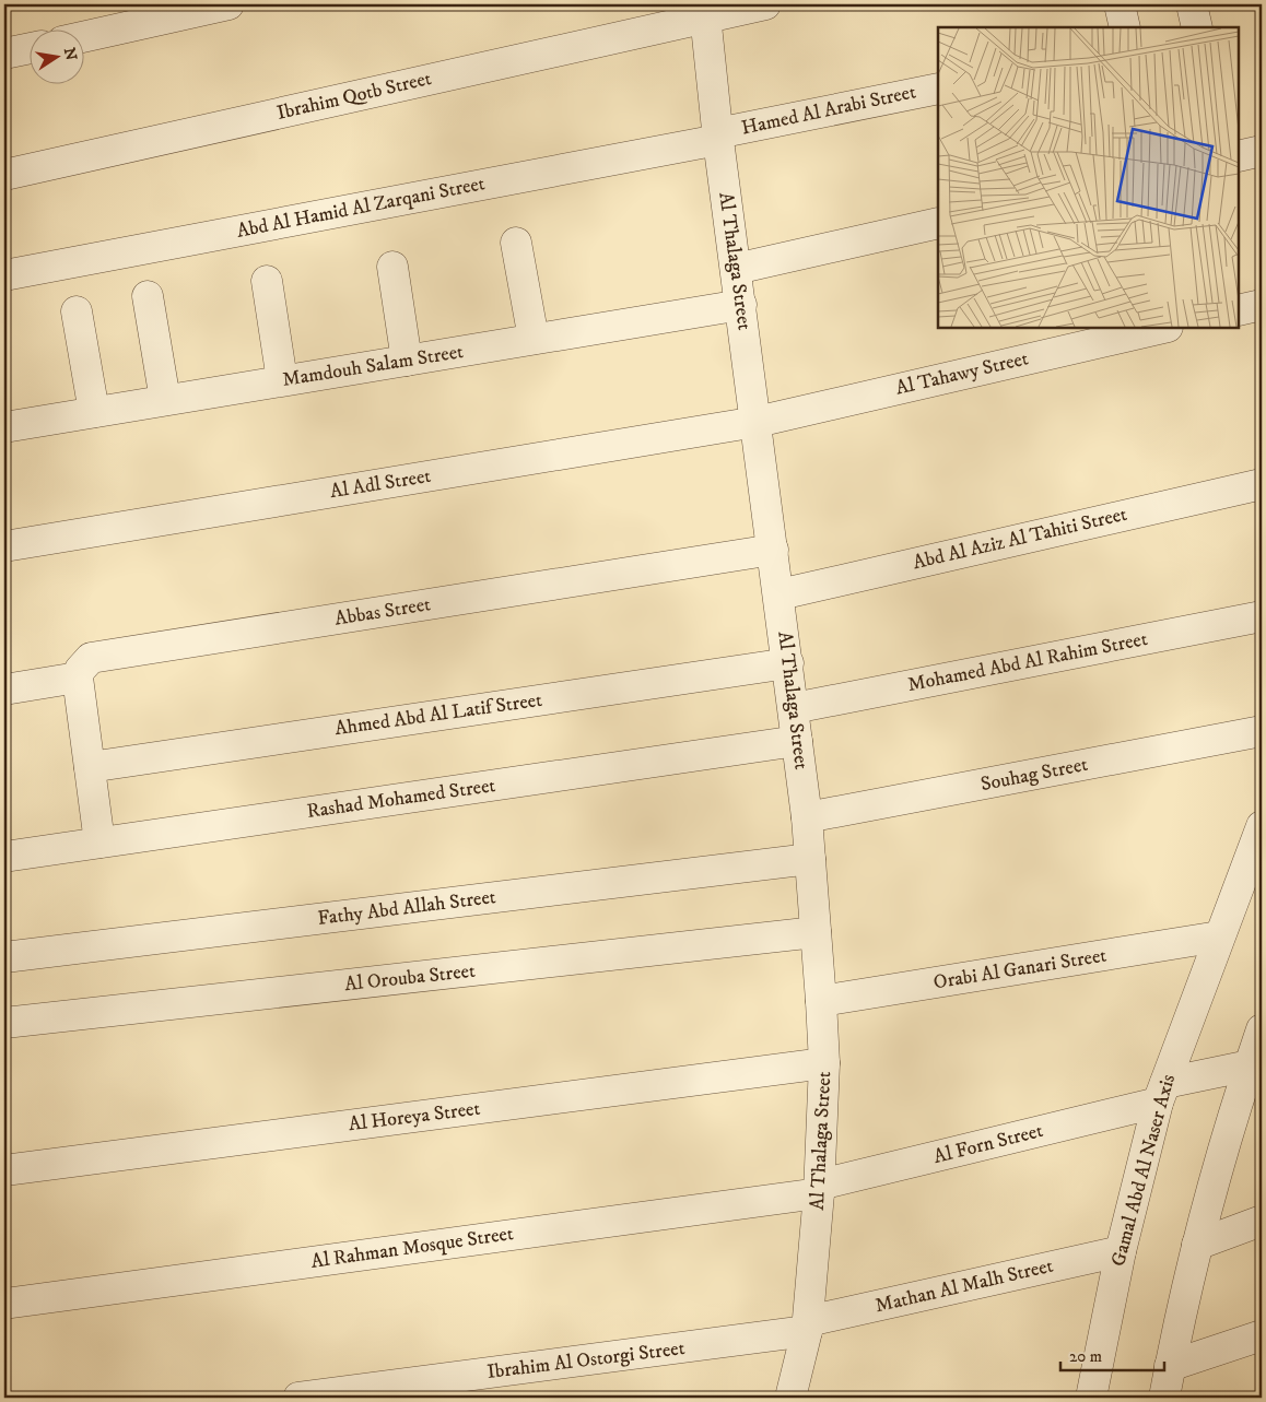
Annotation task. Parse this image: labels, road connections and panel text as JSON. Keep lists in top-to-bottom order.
{
  "streets": {
    "street": [
      "Ibrahim Qotb Street",
      "Hamed Al Arabi Street",
      "Abd Al Hamid Al Zarqani Street",
      "Al Thalaga Street",
      "Mamdouh Salam Street",
      "Al Tahawy Street",
      "Al Adl Street",
      "Abd Al Aziz Al Tahiti Street",
      "Abbas Street",
      "Mohamed Abd Al Rahim Street",
      "Ahmed Abd Al Latif Street",
      "Souhag Street",
      "Rashad Mohamed Street",
      "Fathy Abd Allah Street",
      "Orabi Al Ganari Street",
      "Al Orouba Street",
      "Al Horeya Street",
      "Al Forn Street",
      "Gamal Abd Al Naser Axis",
      "Al Rahman Mosque Street",
      "Mathan Al Malh Street",
      "Ibrahim Al Ostorgi Street"
    ]
  },
  "crossings": [
    ["Ibrahim Qotb Street", "Al Thalaga Street"],
    ["Hamed Al Arabi Street", "Abd Al Hamid Al Zarqani Street"],
    ["Hamed Al Arabi Street", "Al Thalaga Street"],
    ["Abd Al Hamid Al Zarqani Street", "Al Thalaga Street"],
    ["Al Thalaga Street", "Mamdouh Salam Street"],
    ["Al Thalaga Street", "Al Tahawy Street"],
    ["Al Thalaga Street", "Al Adl Street"],
    ["Al Thalaga Street", "Abd Al Aziz Al Tahiti Street"],
    ["Al Thalaga Street", "Abbas Street"],
    ["Al Thalaga Street", "Mohamed Abd Al Rahim Street"],
    ["Al Thalaga Street", "Ahmed Abd Al Latif Street"],
    ["Al Thalaga Street", "Souhag Street"],
    ["Al Thalaga Street", "Rashad Mohamed Street"],
    ["Al Thalaga Street", "Fathy Abd Allah Street"],
    ["Al Thalaga Street", "Orabi Al Ganari Street"],
    ["Al Thalaga Street", "Al Orouba Street"],
    ["Al Thalaga Street", "Al Horeya Street"],
    ["Al Thalaga Street", "Al Forn Street"],
    ["Al Thalaga Street", "Al Rahman Mosque Street"],
    ["Al Thalaga Street", "Mathan Al Malh Street"],
    ["Al Thalaga Street", "Ibrahim Al Ostorgi Street"],
    ["Al Tahawy Street", "Al Adl Street"],
    ["Orabi Al Ganari Street", "Gamal Abd Al Naser Axis"],
    ["Al Forn Street", "Gamal Abd Al Naser Axis"],
    ["Al Forn Street", "Al Rahman Mosque Street"],
    ["Gamal Abd Al Naser Axis", "Mathan Al Malh Street"],
    ["Mathan Al Malh Street", "Ibrahim Al Ostorgi Street"]
  ],
  "scale_bar": "20 m",
  "north": "right"
}
